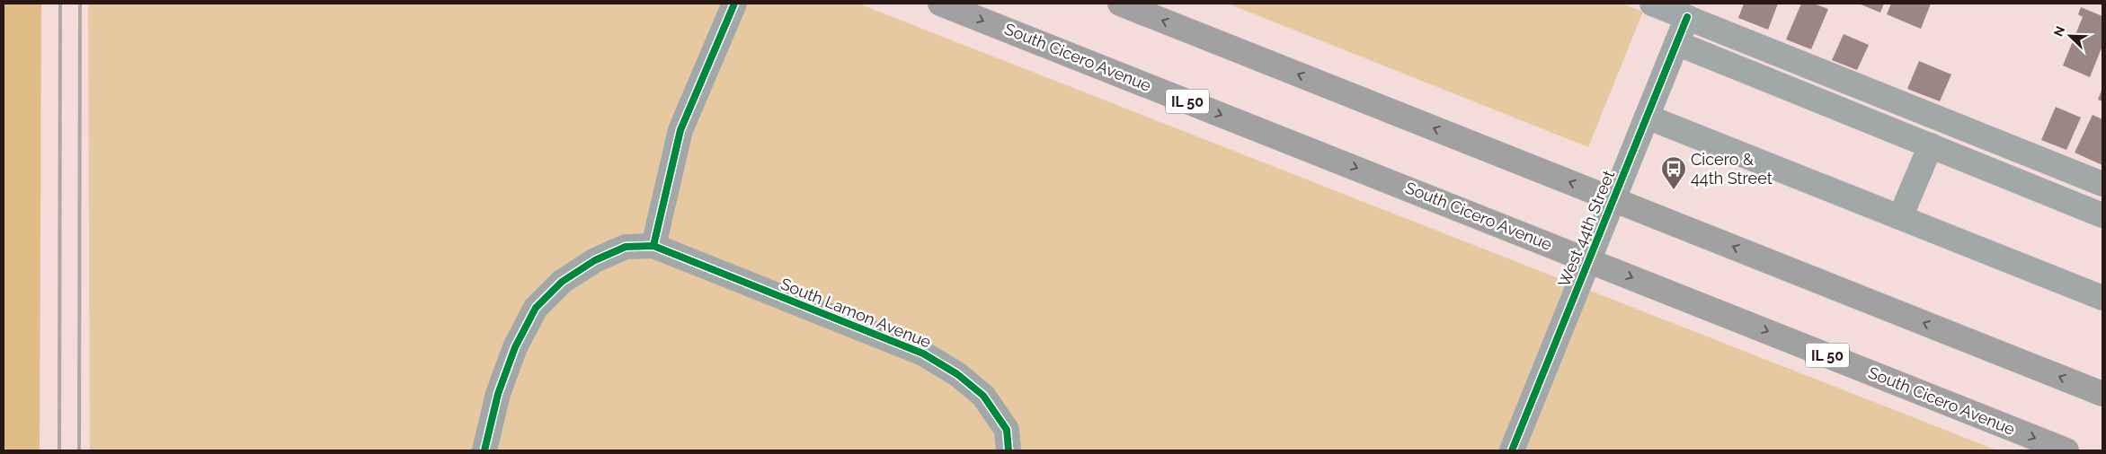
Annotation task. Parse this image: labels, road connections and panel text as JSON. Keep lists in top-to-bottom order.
{
  "streets": {
    "main road": ["South Cicero Avenue", "IL 50"],
    "street": ["West 44th Street", "South Lamon Avenue"]
  },
  "crossings": [
    ["South Cicero Avenue", "West 44th Street"]
  ],
  "places": {
    "bus stop": ["Cicero & 44th Street"]
  },
  "north": "top left"
}
